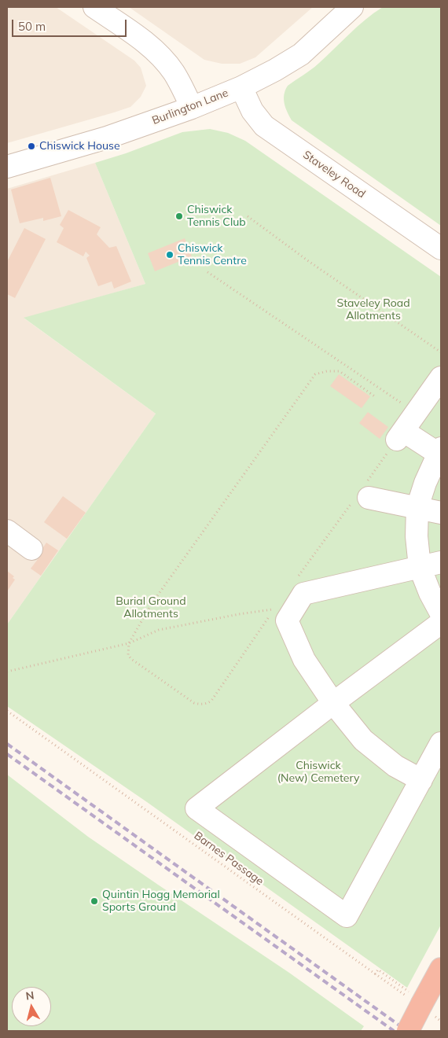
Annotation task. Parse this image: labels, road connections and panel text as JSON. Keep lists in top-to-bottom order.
{
  "streets": {
    "street": ["Burlington Lane", "Staveley Road"],
    "path": ["Barnes Passage"]
  },
  "crossings": [
    ["Burlington Lane", "Staveley Road"]
  ],
  "parks": ["Staveley Road Allotments", "Burial Ground Allotments", "Chiswick (New) Cemetery"],
  "places": [
    "Chiswick House",
    "Chiswick Tennis Club",
    "Chiswick Tennis Centre",
    "Quintin Hogg Memorial Sports Ground"
  ],
  "scale_bar": "50 m",
  "north": "top"
}
